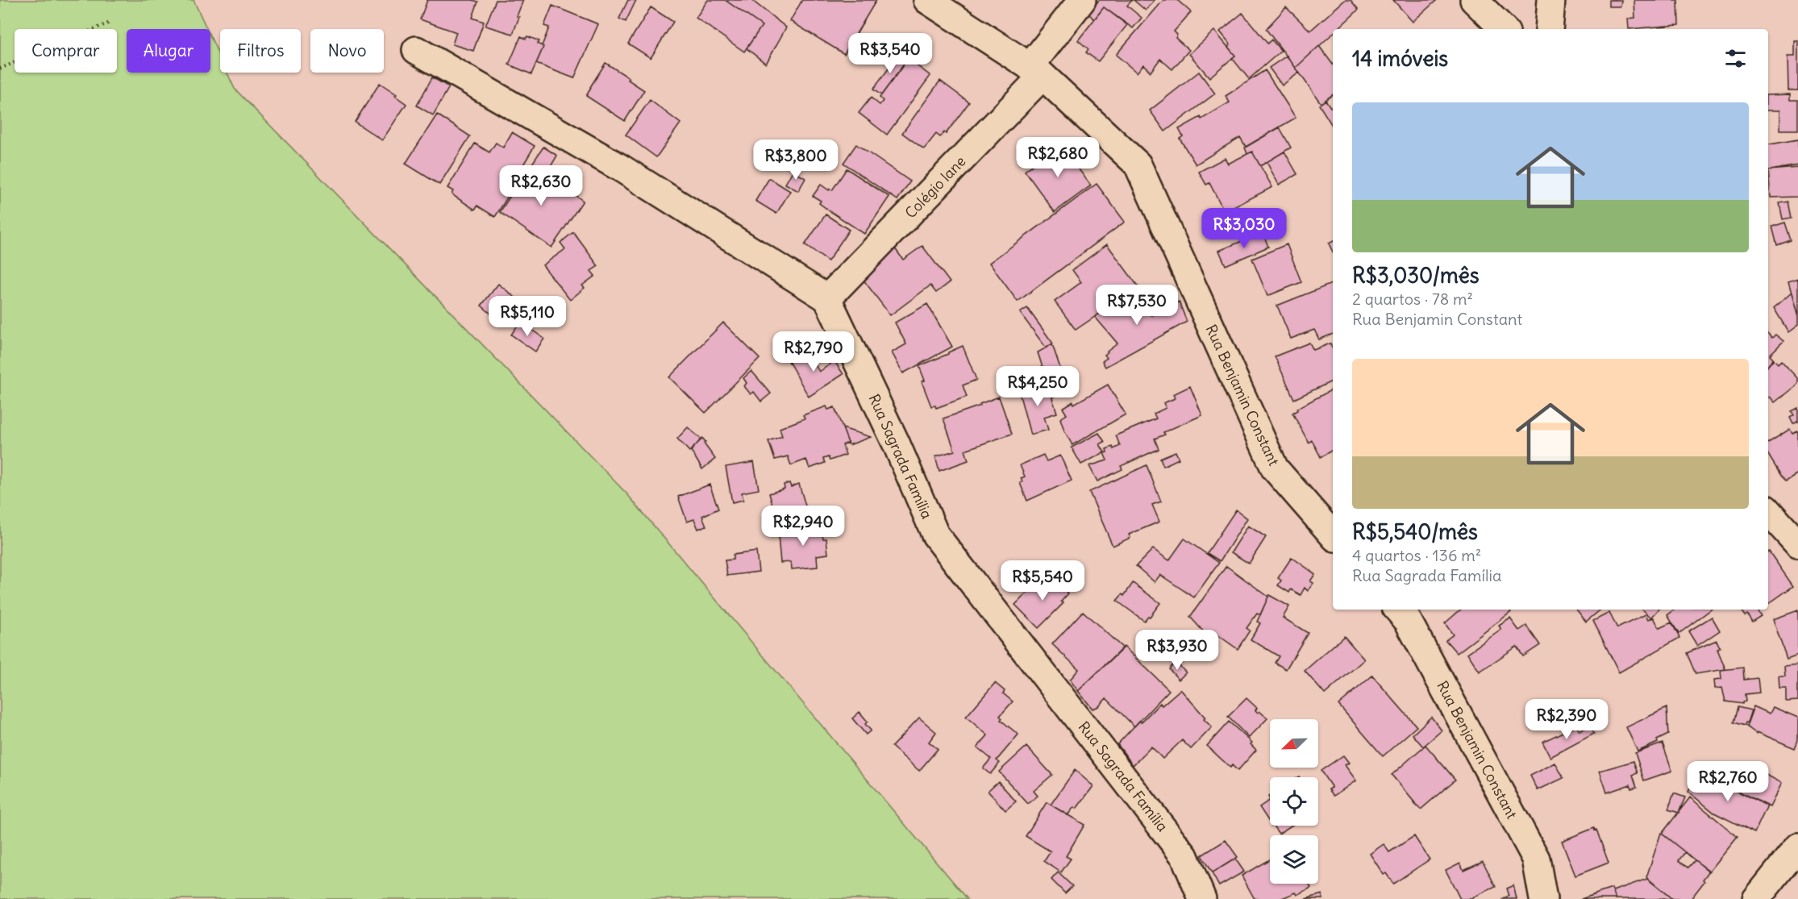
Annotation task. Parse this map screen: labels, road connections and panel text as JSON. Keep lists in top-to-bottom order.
{
  "streets": {
    "street": ["Colégio lane", "Rua Benjamin Constant", "Rua Sagrada Família"]
  },
  "crossings": [
    ["Colégio lane", "Rua Benjamin Constant"],
    ["Colégio lane", "Rua Sagrada Família"]
  ],
  "north": "bottom left",
  "page": {
    "chip": [
      "Comprar",
      "Alugar",
      "Filtros",
      "Novo"
    ],
    "heading": "14 imóveis",
    "price": [
      "R$3,540",
      "R$2,680",
      "R$3,800",
      "R$2,630",
      "R$3,030",
      "R$7,530",
      "R$5,110",
      "R$2,790",
      "R$4,250",
      "R$2,940",
      "R$5,540",
      "R$3,930",
      "R$2,390",
      "R$2,760"
    ],
    "list": [
      {
        "name": "R$3,030/mês",
        "note": "2 quartos · 78 m² · Rua Benjamin Constant"
      },
      {
        "name": "R$5,540/mês",
        "note": "4 quartos · 136 m² · Rua Sagrada Família"
      }
    ]
  }
}
